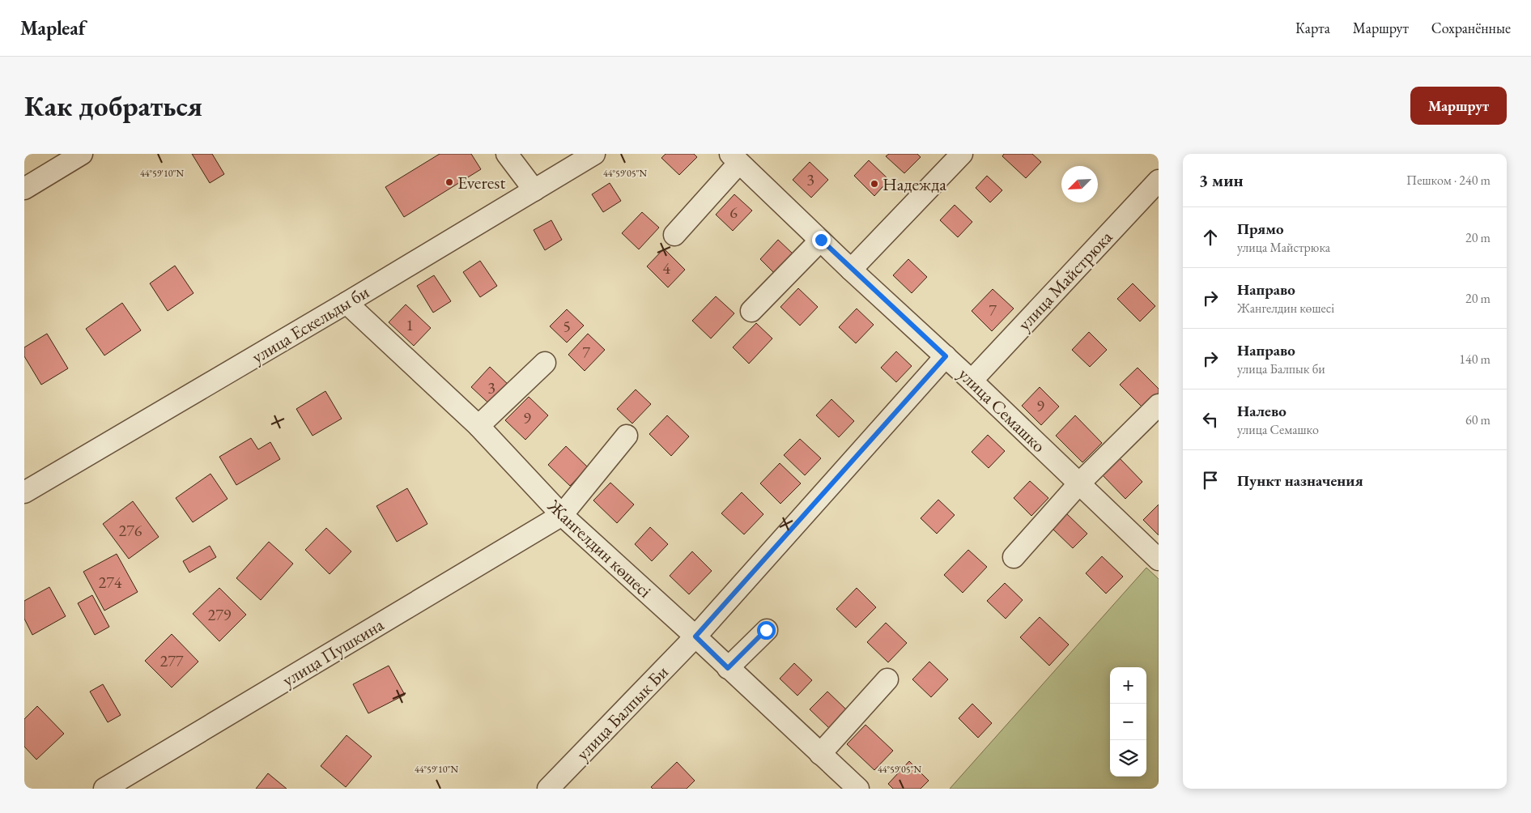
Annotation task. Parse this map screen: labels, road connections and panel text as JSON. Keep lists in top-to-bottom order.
{
  "streets": {
    "street": [
      "улица Майстрюка",
      "улица Ескельды би",
      "улица Семашко",
      "Жангелдин көшесі",
      "улица Пушкина",
      "улица Балпык Би"
    ]
  },
  "crossings": [
    ["улица Майстрюка", "улица Семашко"],
    ["улица Ескельды би", "Жангелдин көшесі"],
    ["Жангелдин көшесі", "улица Пушкина"],
    ["Жангелдин көшесі", "улица Балпык Би"]
  ],
  "places": ["Everest", "Надежда"],
  "house_numbers": [
    "3",
    "6",
    "4",
    "7",
    "1",
    "5",
    "7",
    "3",
    "9",
    "9",
    "276",
    "274",
    "279",
    "277"
  ],
  "north": "bottom left",
  "page": {
    "header": "Mapleaf",
    "nav": ["Карта", "Маршрут", "Сохранённые"],
    "buttons": "Маршрут",
    "title": "Как добраться",
    "heading": ["3 мин", "Пешком · 240 m"],
    "list": [
      ["Прямо", "улица Майстрюка", "20 m"],
      ["Направо", "Жангелдин көшесі", "20 m"],
      ["Направо", "улица Балпык би", "140 m"],
      ["Налево", "улица Семашко", "60 m"],
      "Пункт назначения"
    ],
    "map_buttons": ["+", "−"]
  },
  "coordinates": ["44°59'10\"N", "44°59'05\"N"]
}
